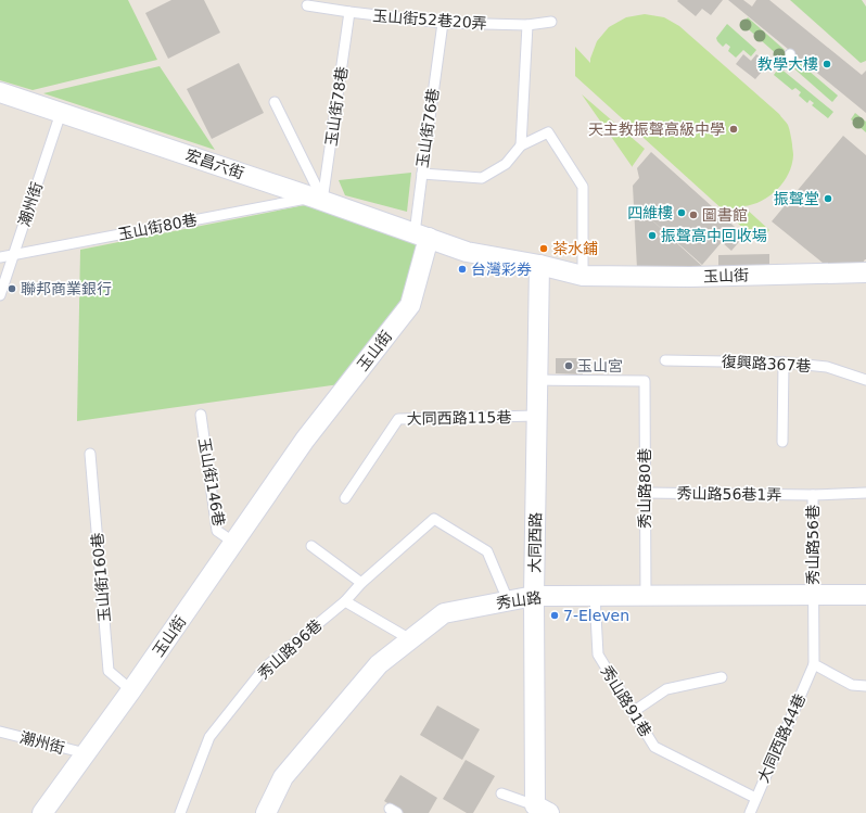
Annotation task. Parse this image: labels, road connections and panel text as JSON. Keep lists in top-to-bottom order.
{
  "streets": {
    "street": [
      "宏昌六街",
      "玉山街",
      "大同西路",
      "秀山路"
    ],
    "lane": [
      "玉山街52巷20弄",
      "玉山街78巷",
      "玉山街76巷",
      "潮州街",
      "玉山街80巷",
      "復興路367巷",
      "大同西路115巷",
      "玉山街146巷",
      "秀山路80巷",
      "秀山路56巷1弄",
      "秀山路56巷",
      "玉山街160巷",
      "秀山路96巷",
      "秀山路91巷",
      "大同西路44巷"
    ]
  },
  "crossings": [
    ["玉山街52巷20弄", "玉山街78巷"],
    ["玉山街52巷20弄", "玉山街76巷"],
    ["玉山街78巷", "宏昌六街"],
    ["玉山街78巷", "玉山街80巷"],
    ["玉山街76巷", "宏昌六街"],
    ["玉山街76巷", "玉山街"],
    ["宏昌六街", "潮州街"],
    ["宏昌六街", "玉山街80巷"],
    ["宏昌六街", "玉山街"],
    ["潮州街", "玉山街80巷"],
    ["潮州街", "玉山街"],
    ["玉山街", "玉山街146巷"],
    ["玉山街", "大同西路"],
    ["玉山街", "玉山街160巷"],
    ["大同西路115巷", "大同西路"],
    ["秀山路80巷", "秀山路56巷1弄"],
    ["秀山路80巷", "大同西路"],
    ["秀山路80巷", "秀山路"],
    ["秀山路56巷1弄", "秀山路56巷"],
    ["大同西路", "秀山路"],
    ["秀山路56巷", "秀山路"],
    ["秀山路56巷", "大同西路44巷"],
    ["秀山路", "秀山路96巷"],
    ["秀山路", "秀山路91巷"],
    ["秀山路91巷", "大同西路44巷"]
  ],
  "places": [
    "教學大樓",
    "天主教振聲高級中學",
    "振聲堂",
    "四維樓",
    "圖書館",
    "振聲高中回收場",
    "茶水鋪",
    "台灣彩券",
    "聯邦商業銀行",
    "玉山宮",
    "7-Eleven"
  ]
}
